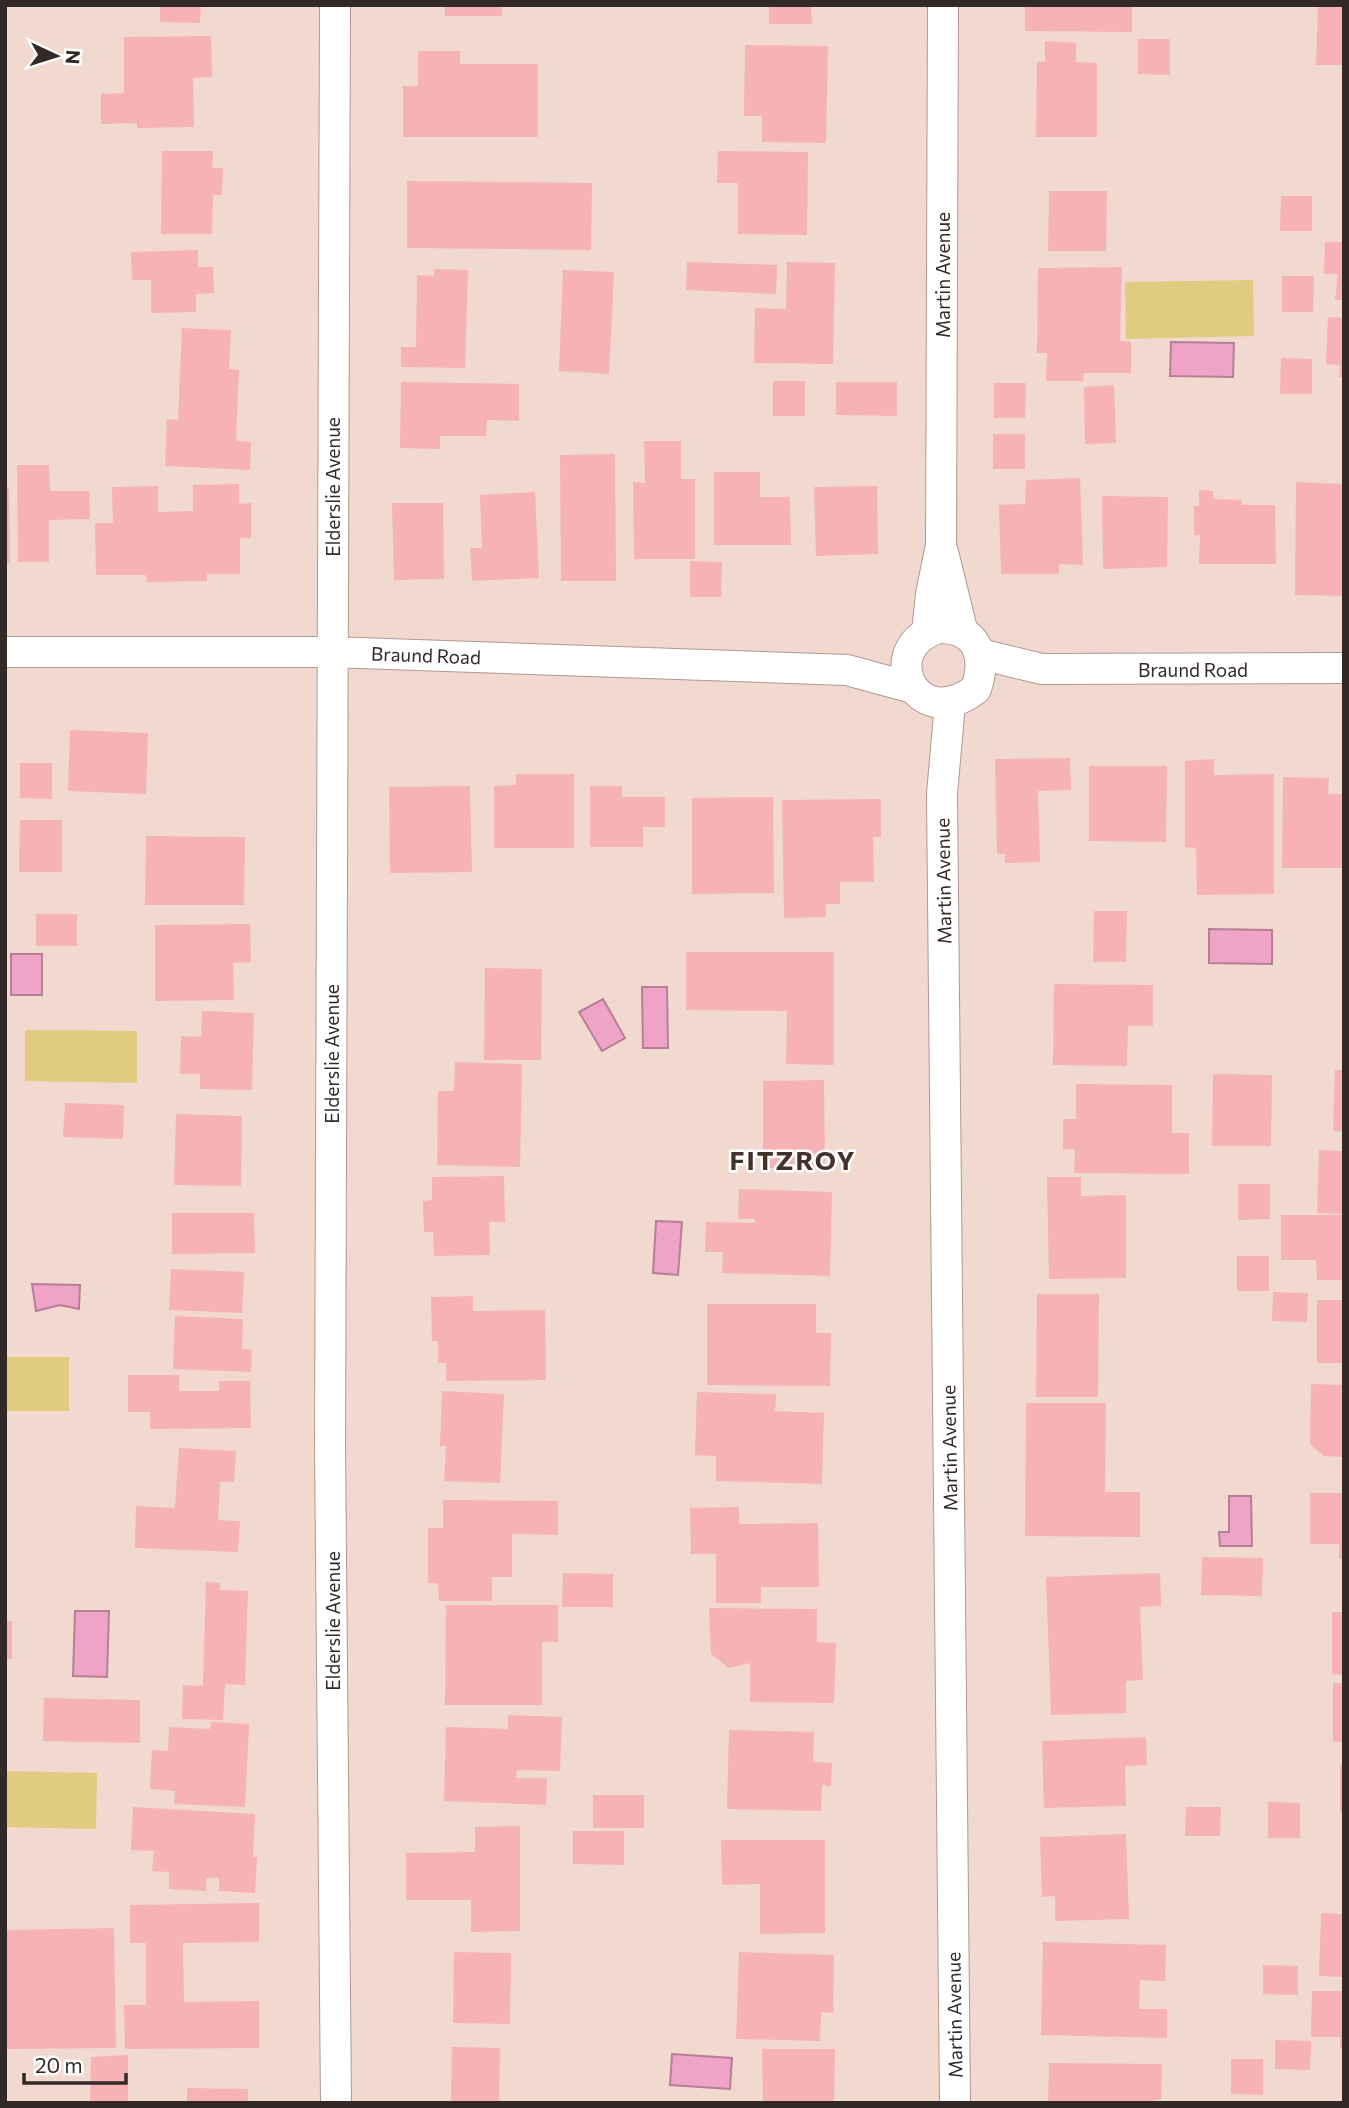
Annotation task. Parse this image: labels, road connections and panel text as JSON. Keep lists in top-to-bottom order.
{
  "streets": {
    "street": ["Martin Avenue", "Elderslie Avenue", "Braund Road"]
  },
  "crossings": [
    ["Martin Avenue", "Braund Road"],
    ["Elderslie Avenue", "Braund Road"]
  ],
  "districts": ["FITZROY"],
  "scale_bar": "20 m",
  "north": "right"
}
